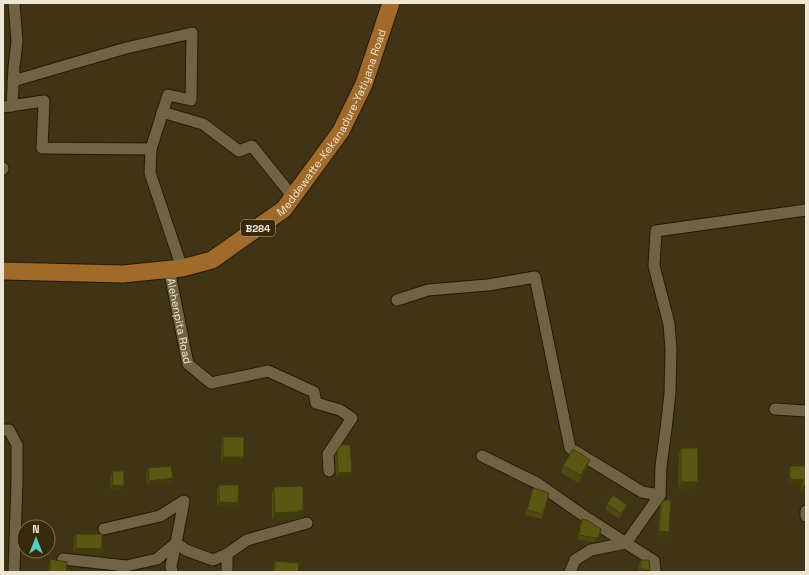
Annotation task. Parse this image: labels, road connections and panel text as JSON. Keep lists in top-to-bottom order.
{
  "streets": {
    "main road": ["Meddewatte-Kekanadure-Yatiyana Road", "B284"],
    "street": ["Alehenpita Road"]
  },
  "crossings": [
    ["Meddewatte-Kekanadure-Yatiyana Road", "Alehenpita Road"]
  ],
  "north": "top"
}
